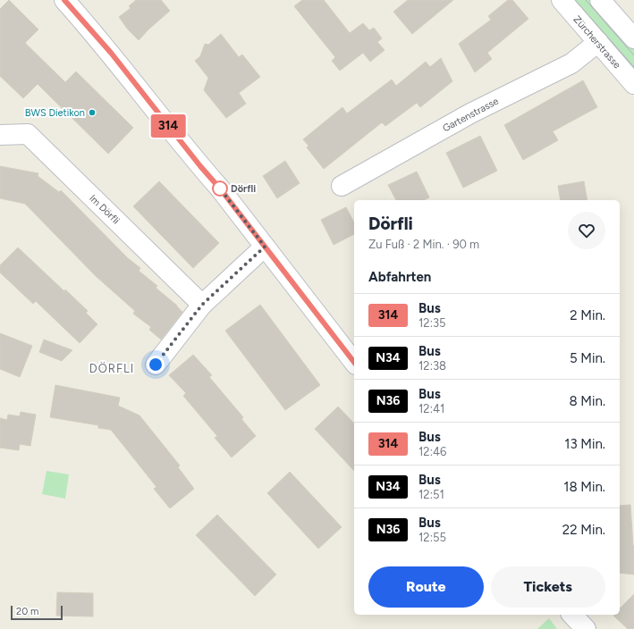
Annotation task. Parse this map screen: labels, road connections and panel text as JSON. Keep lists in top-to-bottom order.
{
  "streets": {
    "street": ["Zürcherstrasse", "Gartenstrasse", "Im Dörfli"]
  },
  "crossings": [
    ["Zürcherstrasse", "Gartenstrasse"]
  ],
  "districts": ["DÖRFLI"],
  "places": ["BWS Dietikon", "Dörfli"],
  "lines": ["bus line 314"],
  "scale_bar": "20 m",
  "page": {
    "on_map": "314",
    "heading": [
      ["Dörfli", "Zu Fuß · 2 Min. · 90 m"],
      "Abfahrten"
    ],
    "list": [
      {
        "mark": "314",
        "name": "Bus",
        "note": "12:35",
        "value": "2 Min."
      },
      {
        "mark": "N34",
        "name": "Bus",
        "note": "12:38",
        "value": "5 Min."
      },
      {
        "mark": "N36",
        "name": "Bus",
        "note": "12:41",
        "value": "8 Min."
      },
      {
        "mark": "314",
        "name": "Bus",
        "note": "12:46",
        "value": "13 Min."
      },
      {
        "mark": "N34",
        "name": "Bus",
        "note": "12:51",
        "value": "18 Min."
      },
      {
        "mark": "N36",
        "name": "Bus",
        "note": "12:55",
        "value": "22 Min."
      }
    ],
    "buttons": ["Route", "Tickets"],
    "scale": "20 m"
  }
}
